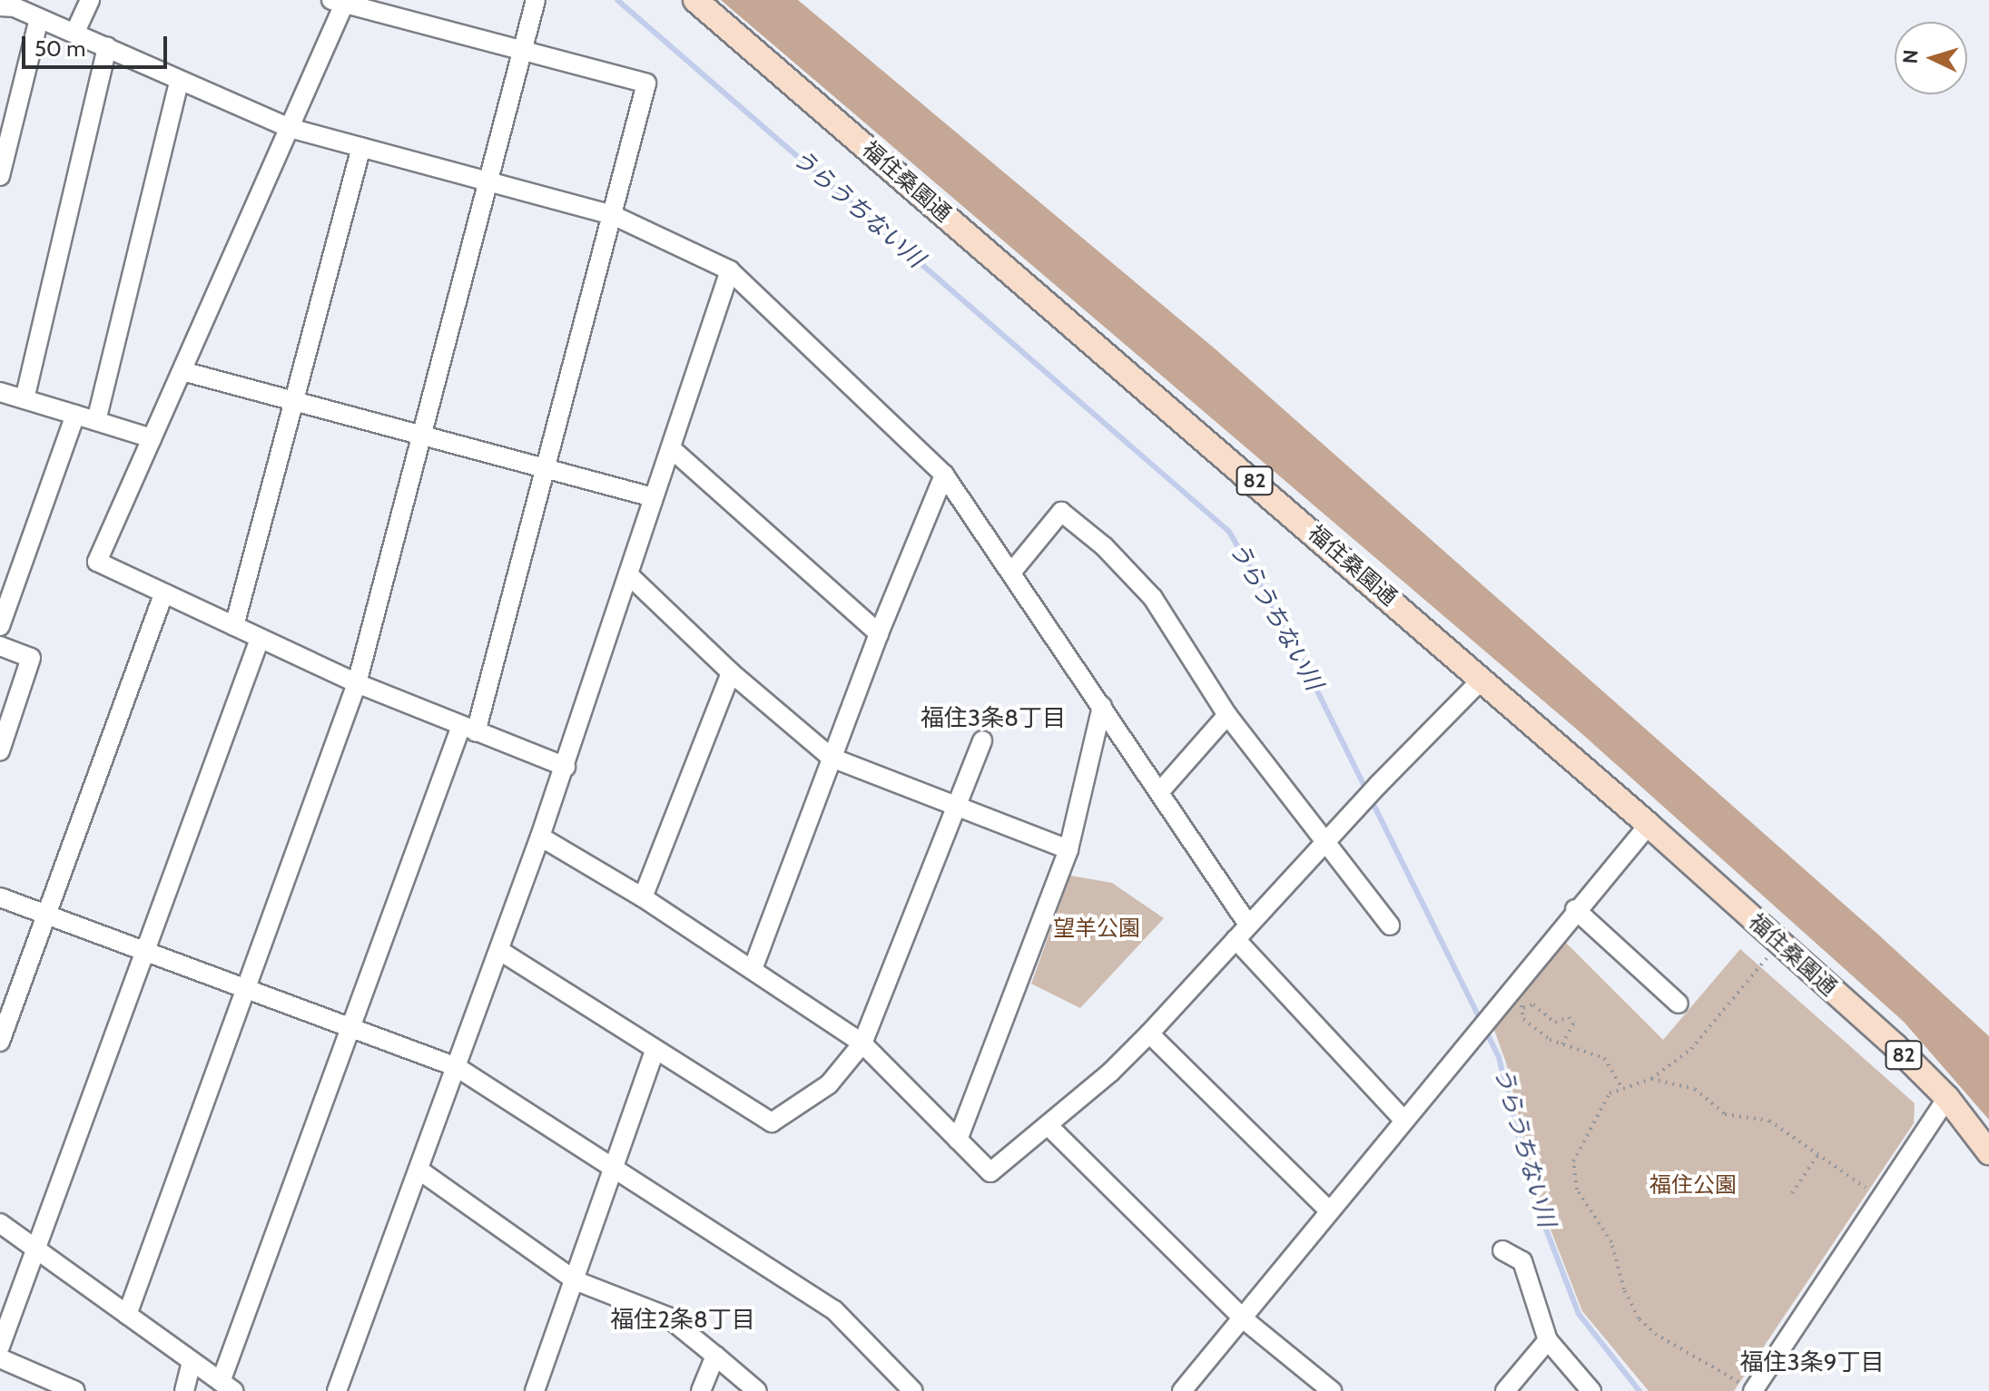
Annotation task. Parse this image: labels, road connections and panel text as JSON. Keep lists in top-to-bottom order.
{
  "streets": {
    "main road": ["福住桑園通", "82"]
  },
  "districts": ["福住3条8丁目", "福住2条8丁目", "福住3条9丁目"],
  "water": ["うらうちない川"],
  "parks": ["望羊公園", "福住公園"],
  "scale_bar": "50 m",
  "north": "left"
}
